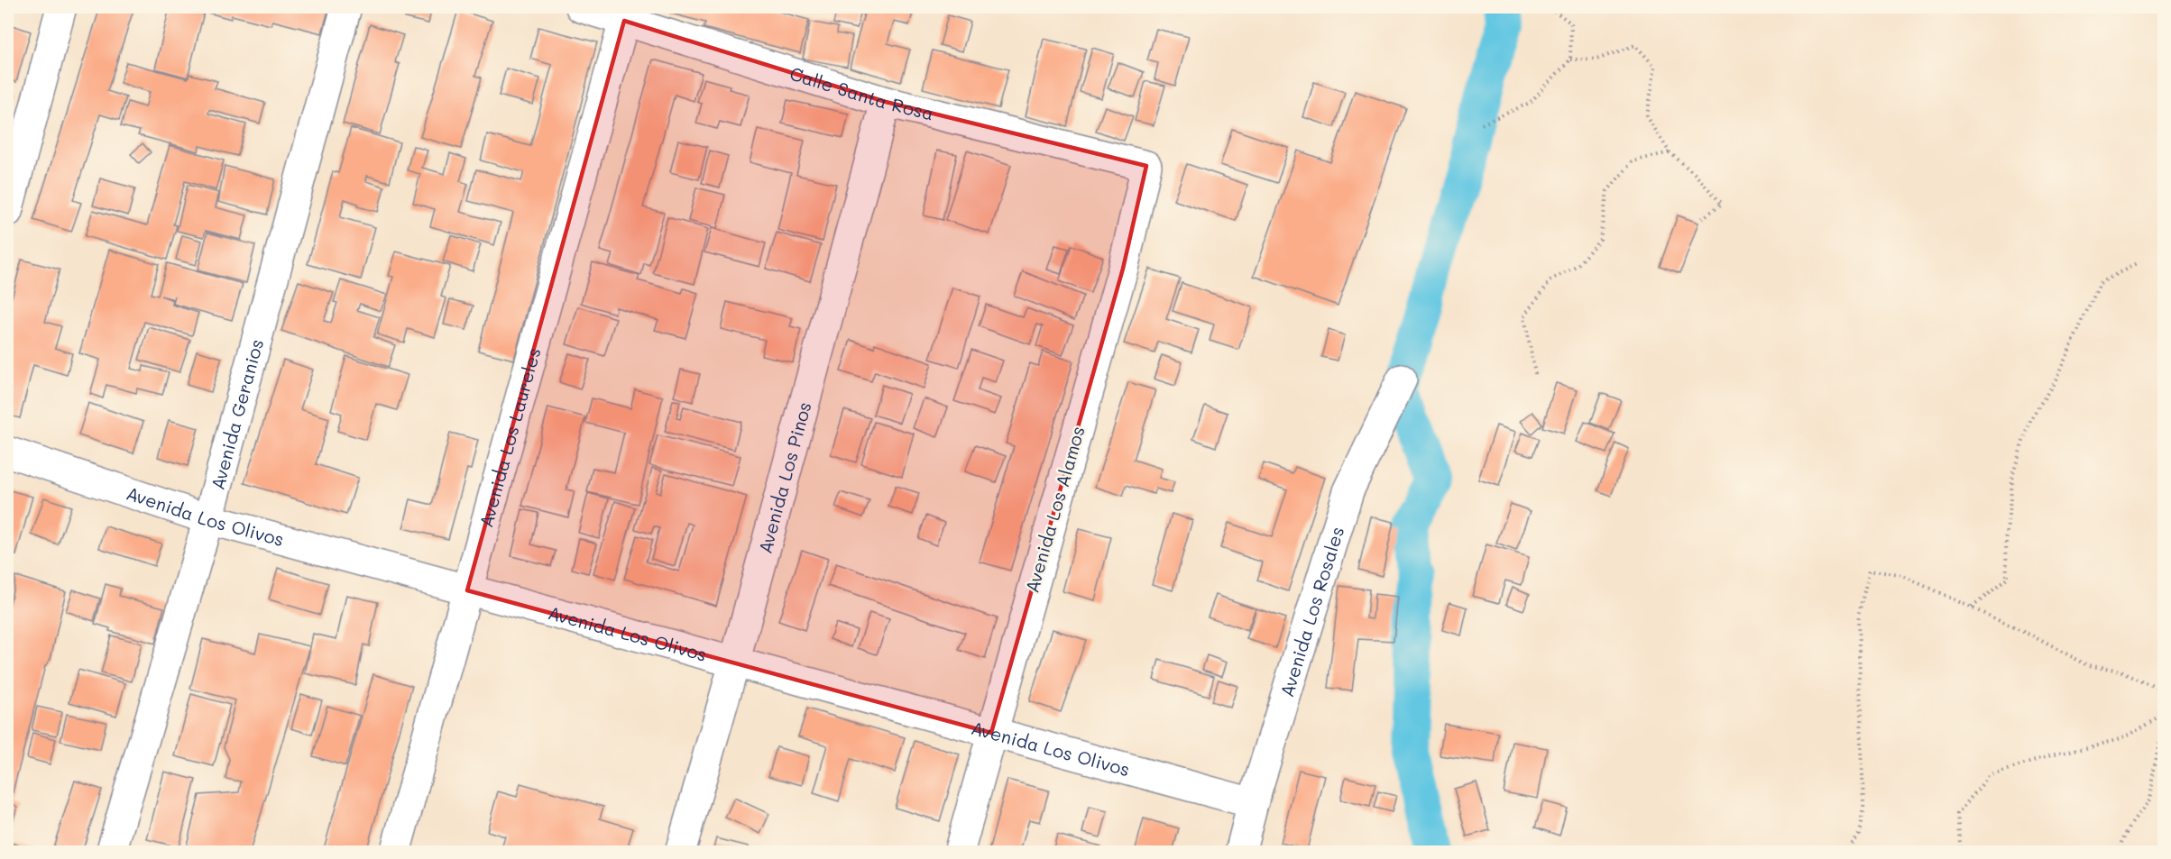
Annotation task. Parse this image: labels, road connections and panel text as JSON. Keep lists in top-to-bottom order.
{
  "streets": {
    "street": [
      "Calle Santa Rosa",
      "Avenida Geranios",
      "Avenida Los Laureles",
      "Avenida Los Pinos",
      "Avenida Los Alamos",
      "Avenida Los Olivos",
      "Avenida Los Rosales"
    ]
  },
  "crossings": [
    ["Calle Santa Rosa", "Avenida Los Laureles"],
    ["Calle Santa Rosa", "Avenida Los Pinos"],
    ["Calle Santa Rosa", "Avenida Los Alamos"],
    ["Avenida Geranios", "Avenida Los Olivos"],
    ["Avenida Los Laureles", "Avenida Los Olivos"],
    ["Avenida Los Pinos", "Avenida Los Olivos"],
    ["Avenida Los Alamos", "Avenida Los Olivos"],
    ["Avenida Los Olivos", "Avenida Los Rosales"]
  ]
}
